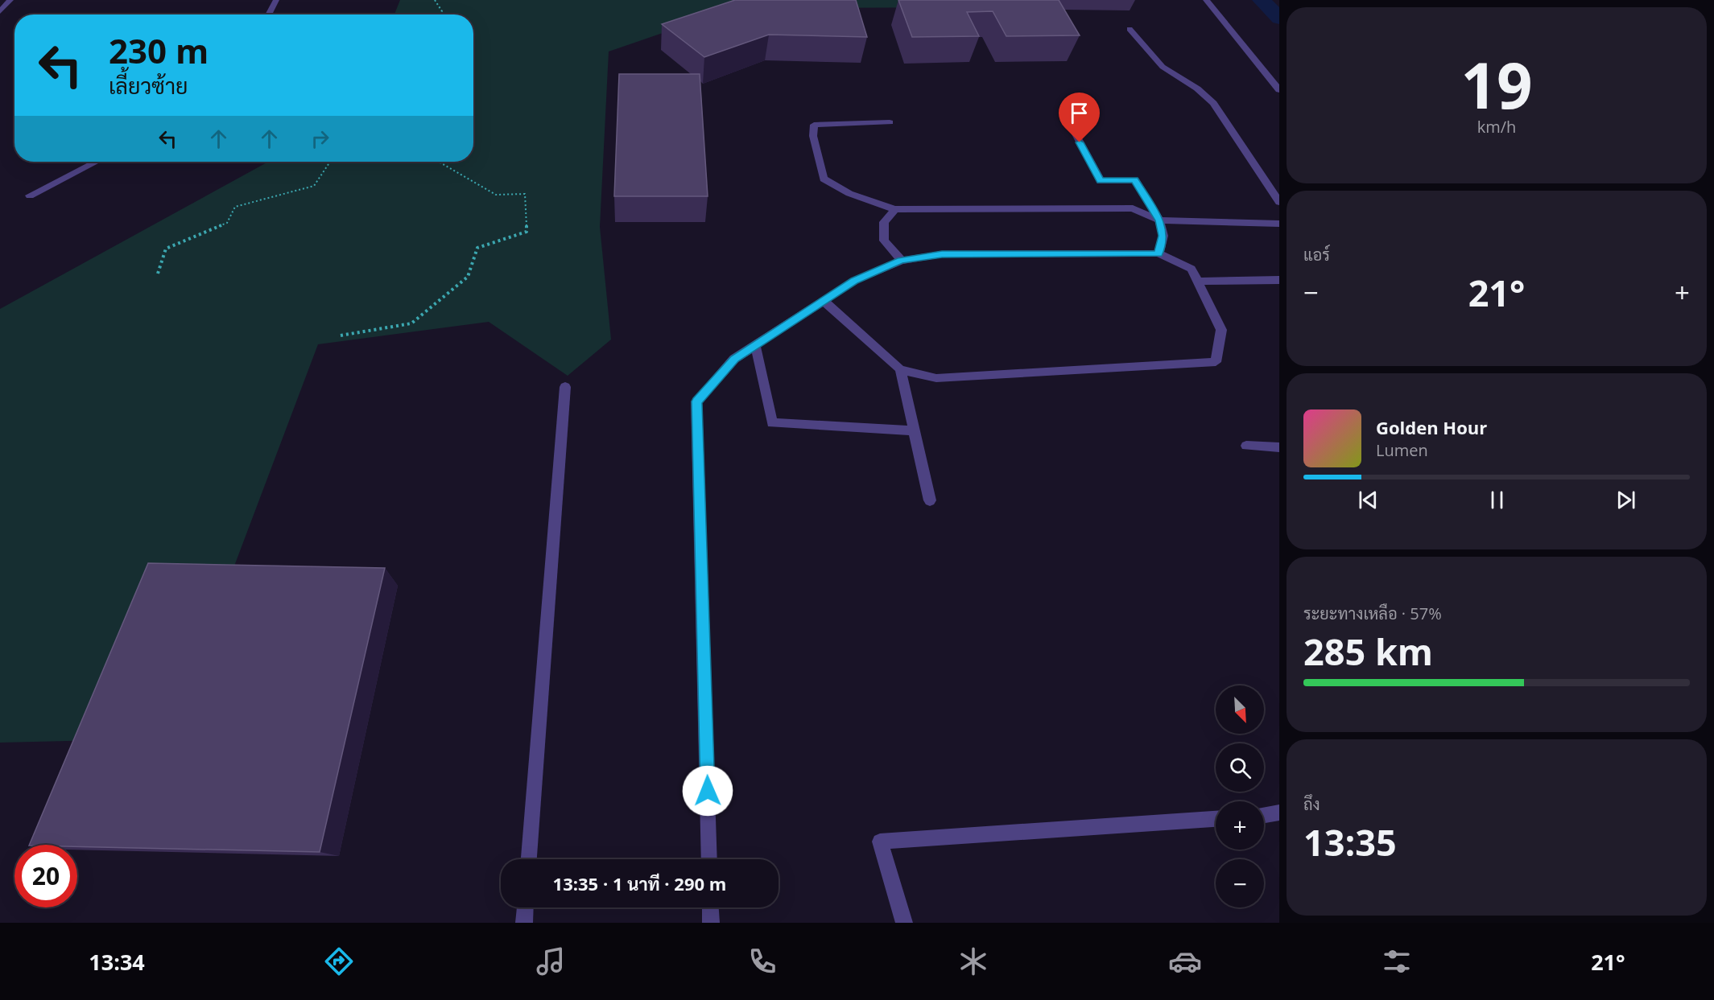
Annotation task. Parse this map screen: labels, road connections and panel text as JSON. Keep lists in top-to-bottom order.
{
  "north": "bottom right",
  "page": {
    "tile": [
      ["19", "km/h"],
      "แอร์",
      ["ระยะทางเหลือ · 57%", "285 km"],
      ["ถึง", "13:35"]
    ],
    "turn": ["230 m", "เลี้ยวซ้าย"],
    "heat": ["−", "21°", "+"],
    "song": ["Golden Hour", "Lumen"],
    "map_buttons": ["+", "−"],
    "limit": "20",
    "trip": "13:35 · 1 นาที · 290 m",
    "tabs": ["13:34", "21°"]
  }
}
